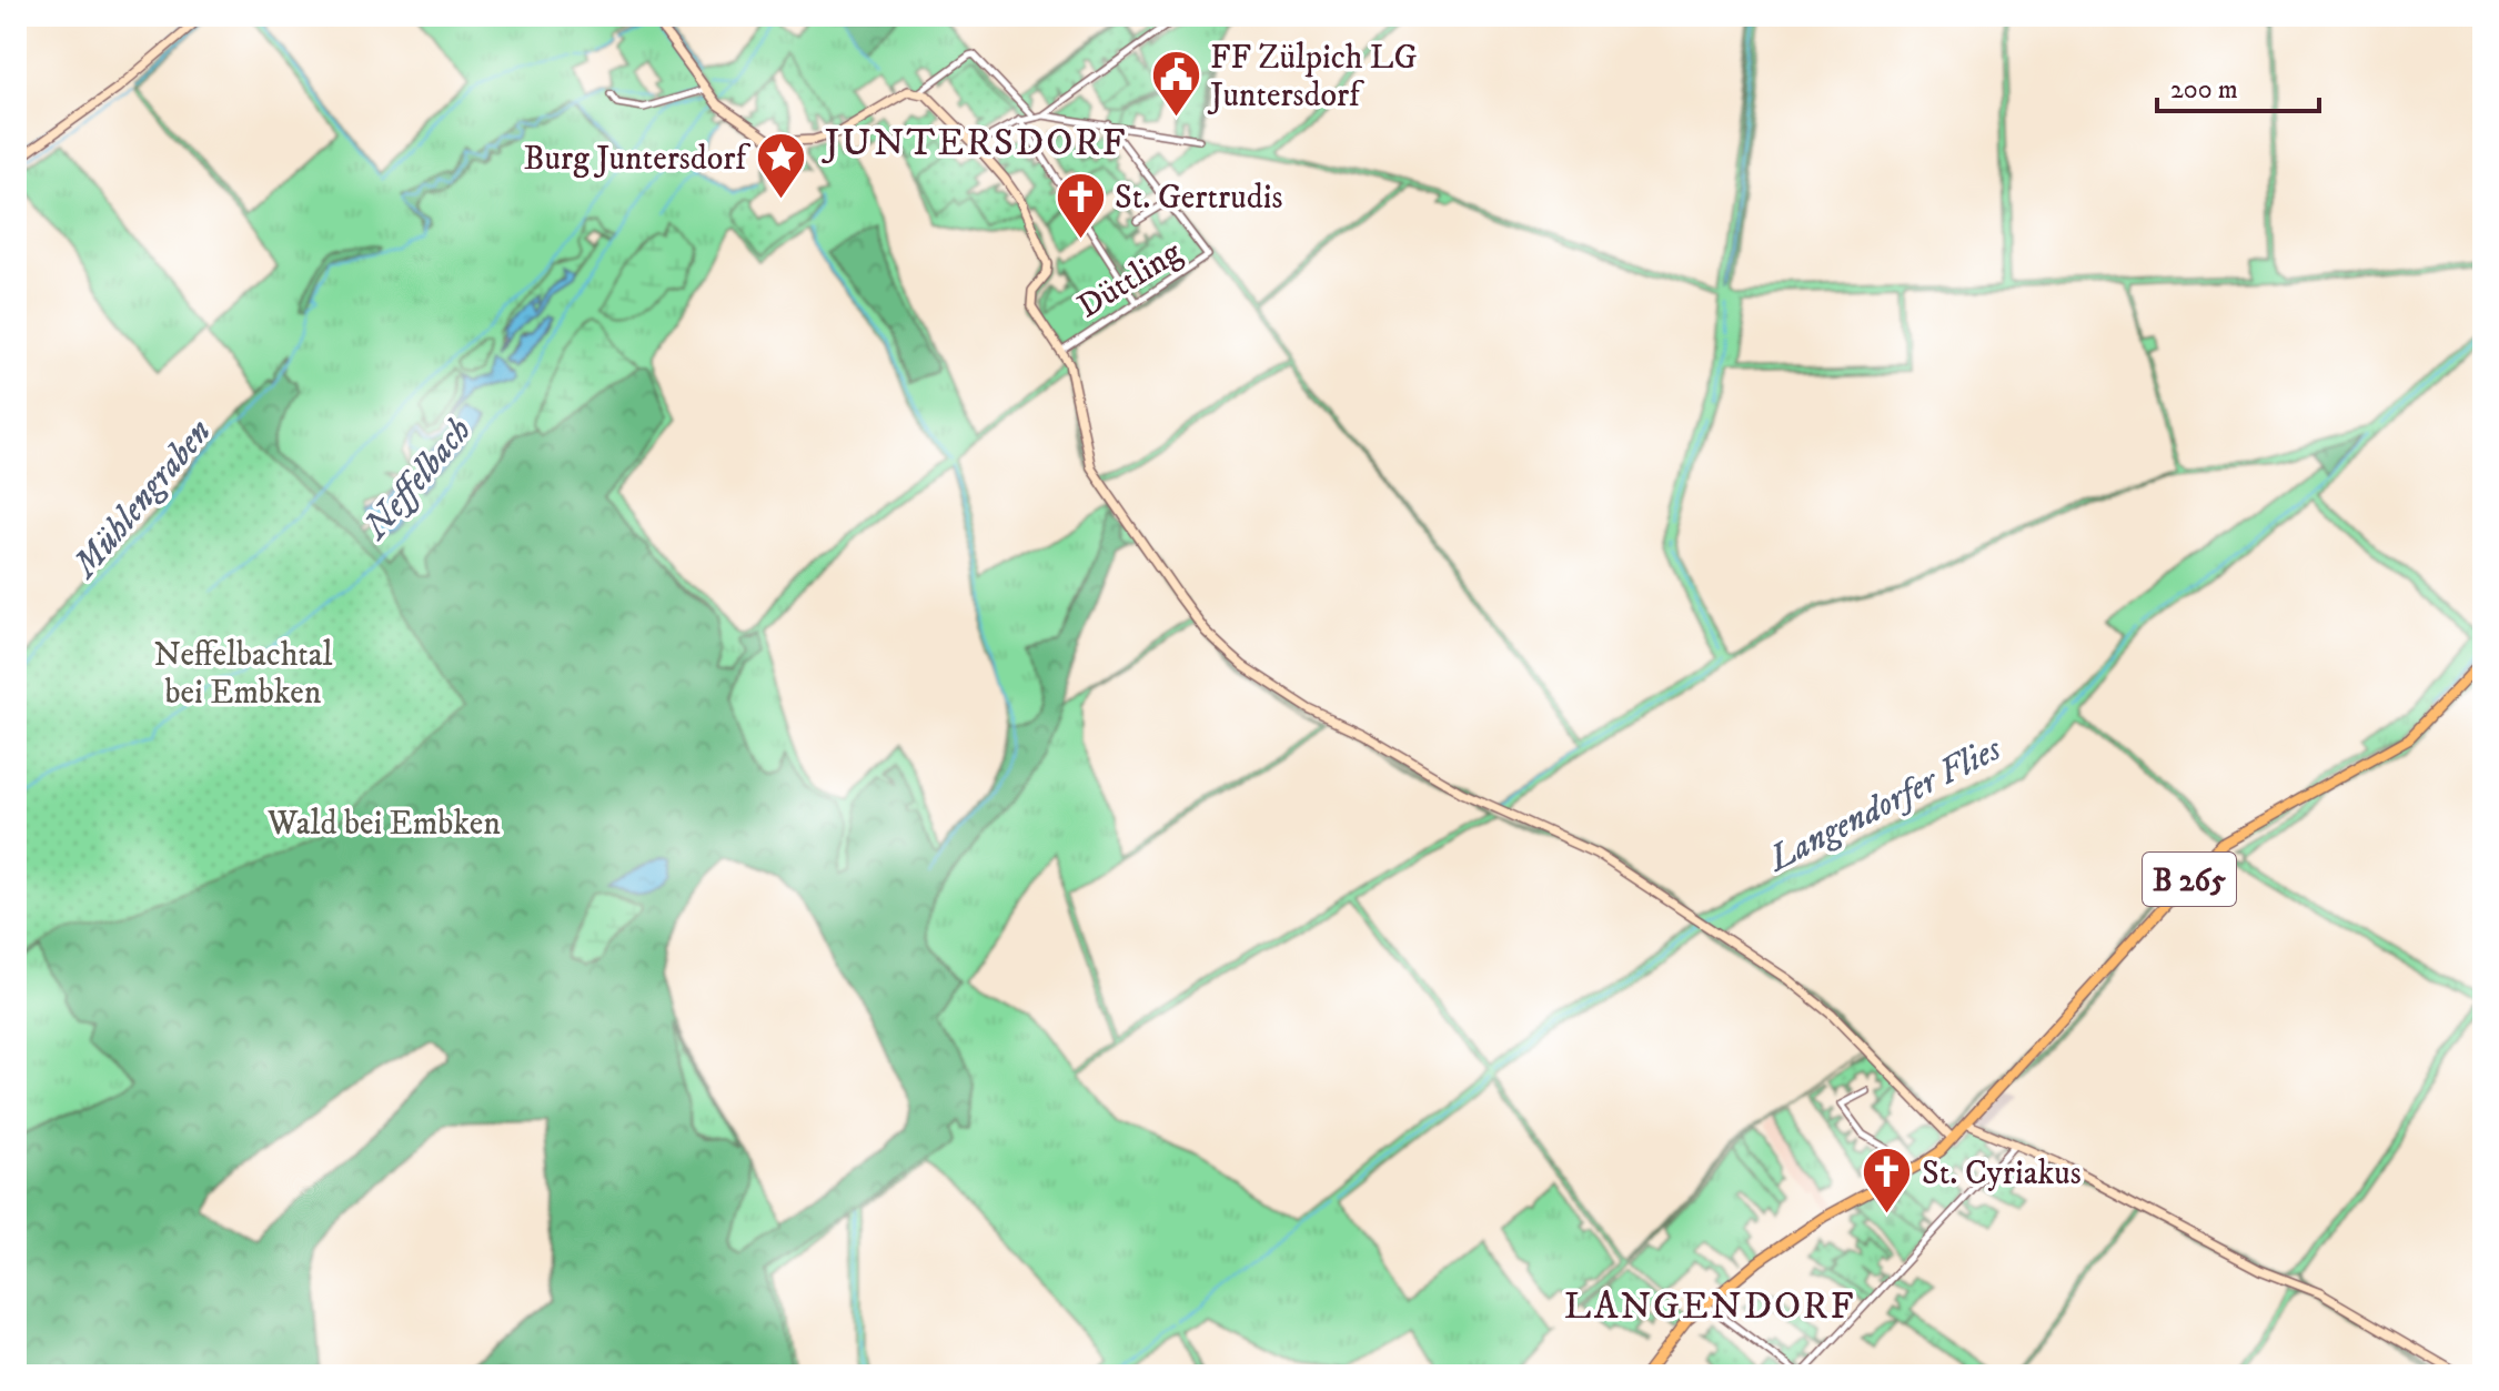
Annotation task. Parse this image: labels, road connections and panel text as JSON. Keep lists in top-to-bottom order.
{
  "streets": {
    "main road": ["B 265"],
    "street": ["Düttling"]
  },
  "districts": ["JUNTERSDORF", "LANGENDORF"],
  "water": ["Neffelbach", "Mühlengraben", "Langendorfer Flies"],
  "parks": ["Neffelbachtal bei Embken", "Wald bei Embken"],
  "places": {
    "public building": ["FF Zülpich LG Juntersdorf"],
    "place": ["Burg Juntersdorf"],
    "church": ["St. Gertrudis", "St. Cyriakus"]
  },
  "scale_bar": "200 m"
}
